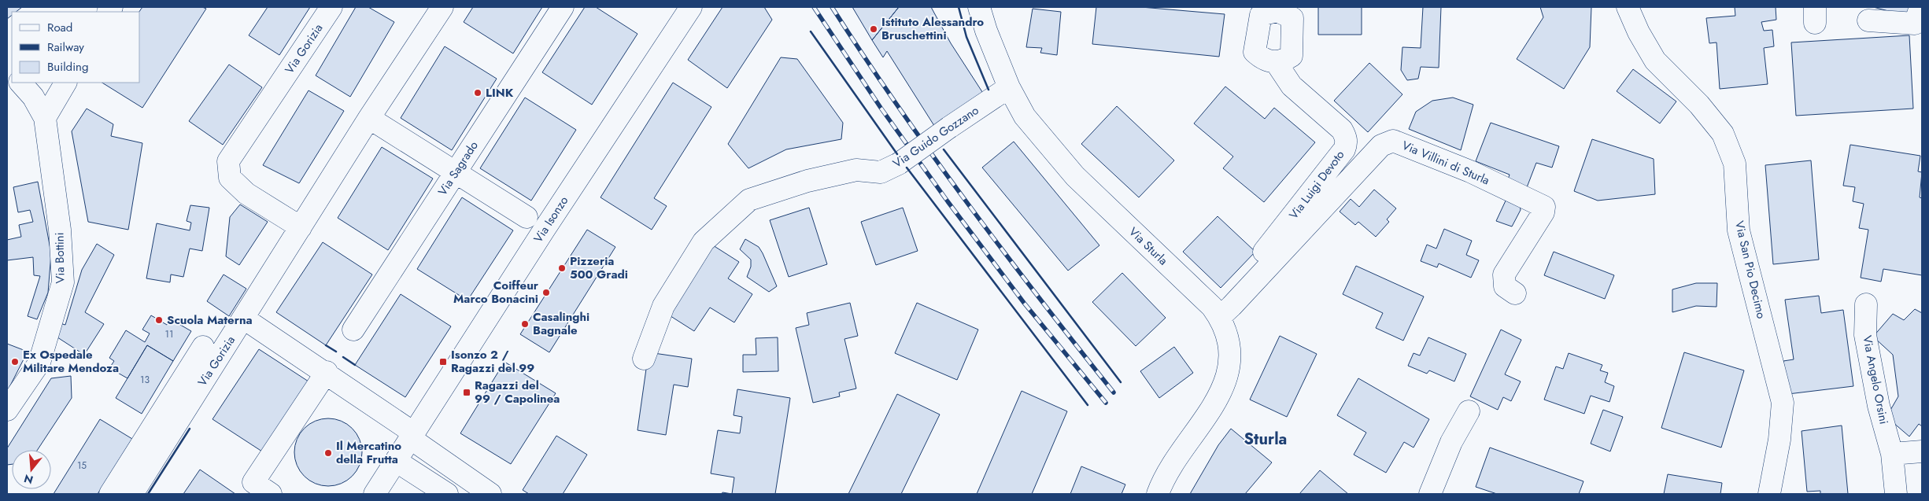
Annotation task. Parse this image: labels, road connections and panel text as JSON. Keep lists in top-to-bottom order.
{
  "streets": {
    "street": [
      "Via Gorizia",
      "Via Guido Gozzano",
      "Via Villini di Sturla",
      "Via Sagrado",
      "Via Luigi Devoto",
      "Via Isonzo",
      "Via Sturla",
      "Via Bottini",
      "Via San Pio Decimo",
      "Via Angelo Orsini"
    ]
  },
  "crossings": [
    ["Via Guido Gozzano", "Via Sturla"],
    ["Via Villini di Sturla", "Via Luigi Devoto"],
    ["Via Villini di Sturla", "Via Sturla"],
    ["Via Luigi Devoto", "Via Sturla"]
  ],
  "districts": ["Sturla"],
  "places": {
    "other": [
      "Istituto Alessandro Bruschettini",
      "LINK",
      "Pizzeria 500 Gradi",
      "Coiffeur Marco Bonacini",
      "Scuola Materna",
      "Casalinghi Bagnale",
      "Ex Ospedale Militare Mendoza",
      "Il Mercatino della Frutta"
    ],
    "transit": ["Isonzo 2 / Ragazzi del 99", "Ragazzi del 99 / Capolinea"]
  },
  "house_numbers": ["11", "13", "15"],
  "legend": ["Road", "Railway", "Building"],
  "north": "bottom"
}
